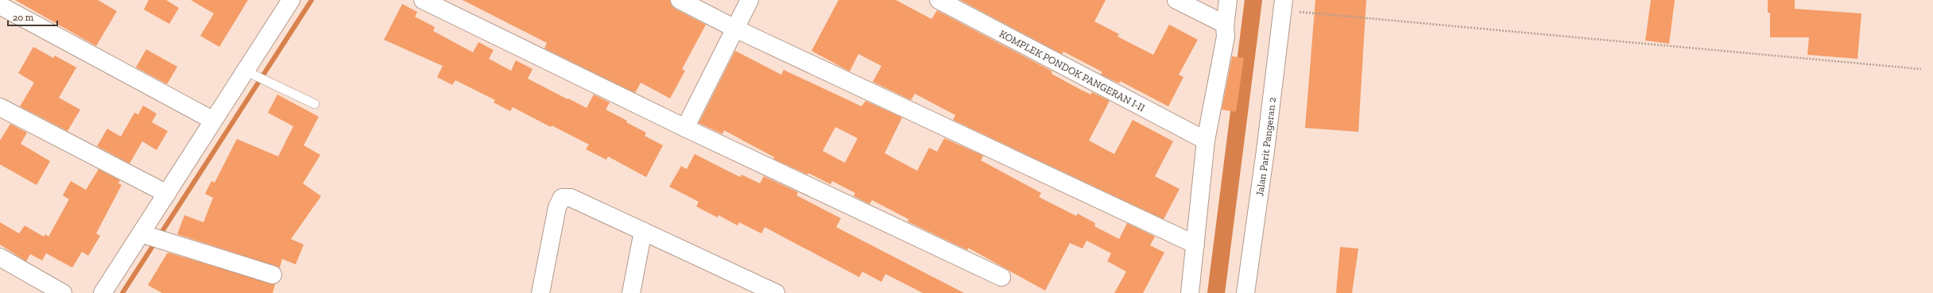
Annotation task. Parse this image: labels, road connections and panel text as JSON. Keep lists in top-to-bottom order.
{
  "streets": {
    "street": ["KOMPLEK PONDOK PANGERAN I-II", "Jalan Parit Pangeran 2"]
  },
  "scale_bar": "20 m"
}
